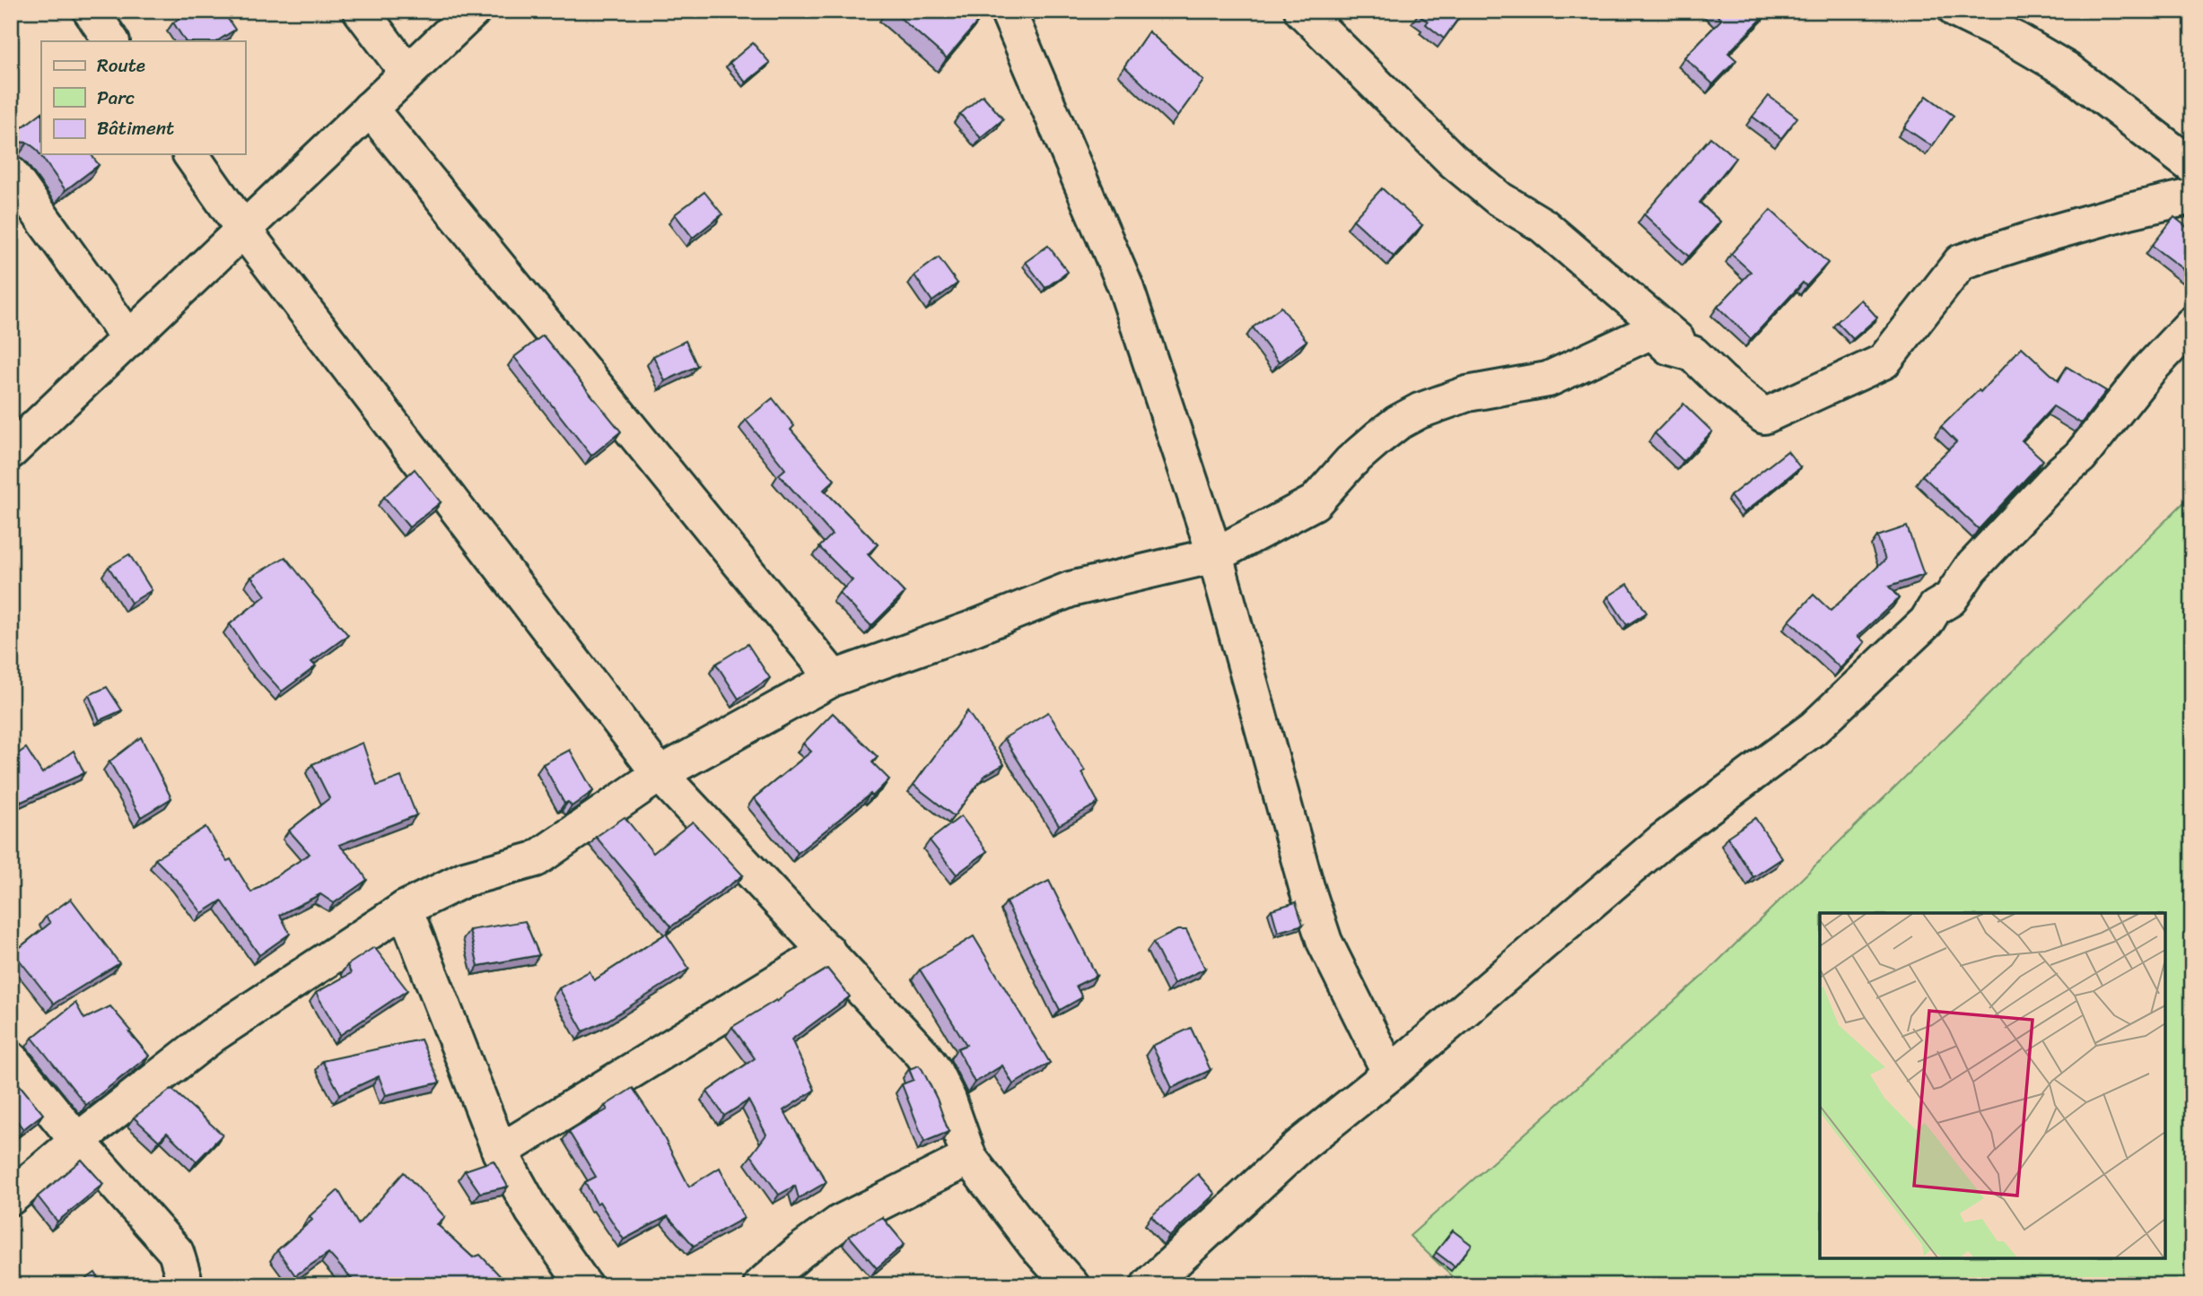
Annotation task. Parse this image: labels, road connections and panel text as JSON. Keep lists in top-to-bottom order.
{
  "legend": ["Route", "Parc", "Bâtiment"]
}
